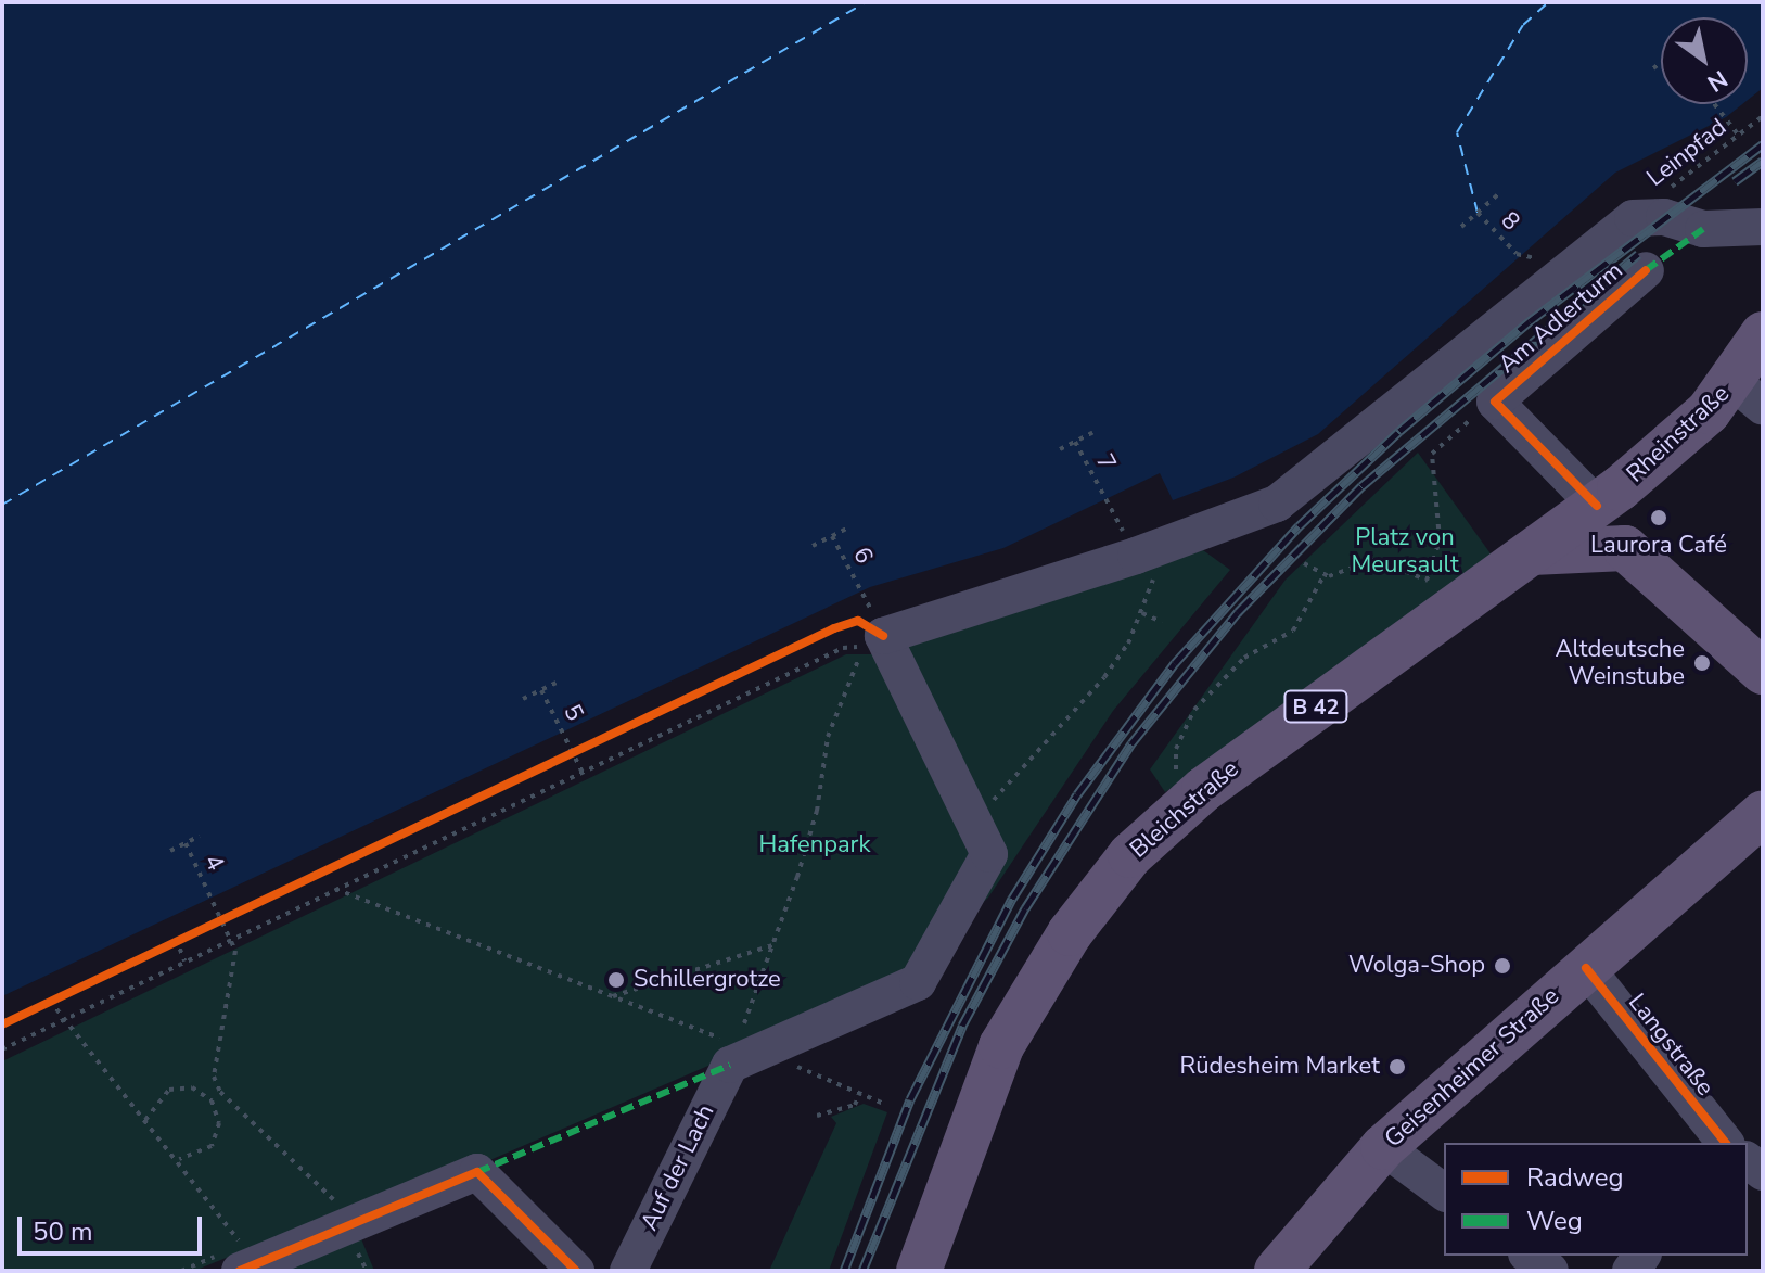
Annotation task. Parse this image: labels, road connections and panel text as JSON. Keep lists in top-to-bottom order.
{
  "streets": {
    "main road": [
      "Rheinstraße",
      "B 42",
      "Bleichstraße",
      "Geisenheimer Straße"
    ],
    "street": ["Am Adlerturm", "Langstraße", "Auf der Lach"],
    "path": [
      "Leinpfad",
      "8",
      "7",
      "6",
      "5",
      "4"
    ]
  },
  "crossings": [
    ["Am Adlerturm", "Rheinstraße"],
    ["Am Adlerturm", "Bleichstraße"],
    ["Rheinstraße", "Bleichstraße"],
    ["Langstraße", "Geisenheimer Straße"]
  ],
  "parks": ["Platz von Meursault", "Hafenpark"],
  "places": [
    "Laurora Café",
    "Altdeutsche Weinstube",
    "Wolga-Shop",
    "Schillergrotze",
    "Rüdesheim Market"
  ],
  "legend": ["Radweg", "Weg"],
  "scale_bar": "50 m",
  "north": "bottom right"
}
